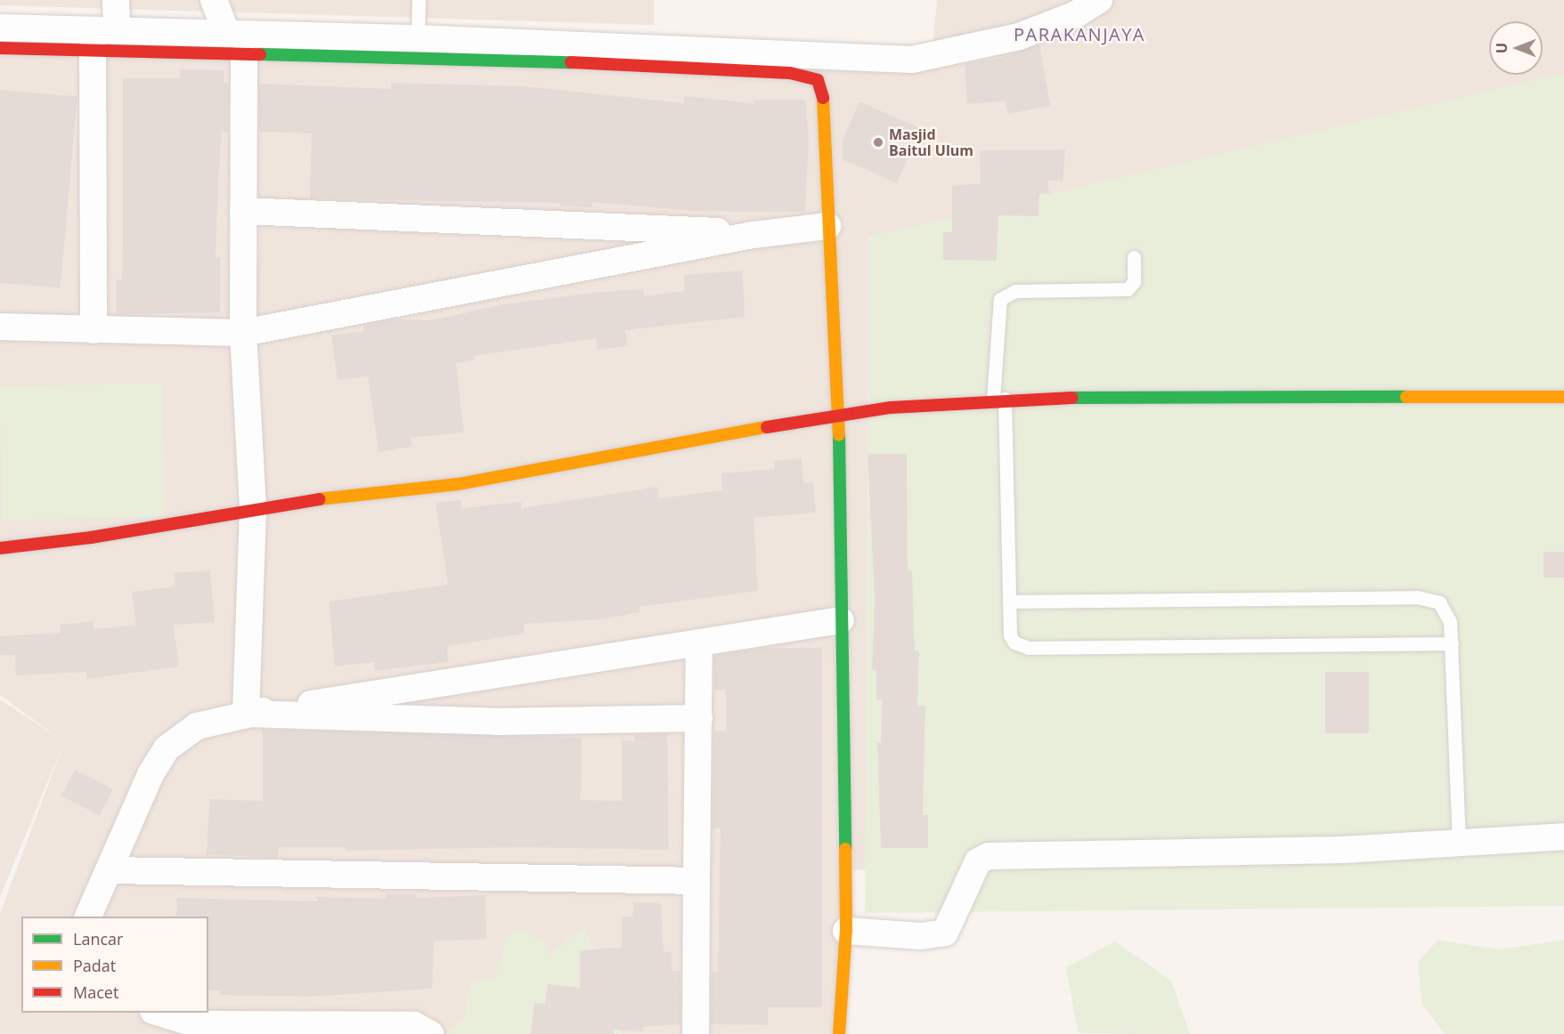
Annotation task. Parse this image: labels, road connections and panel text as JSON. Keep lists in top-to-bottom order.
{
  "districts": ["PARAKANJAYA"],
  "places": ["Masjid Baitul Ulum"],
  "legend": ["Lancar", "Padat", "Macet"],
  "north": "left"
}
